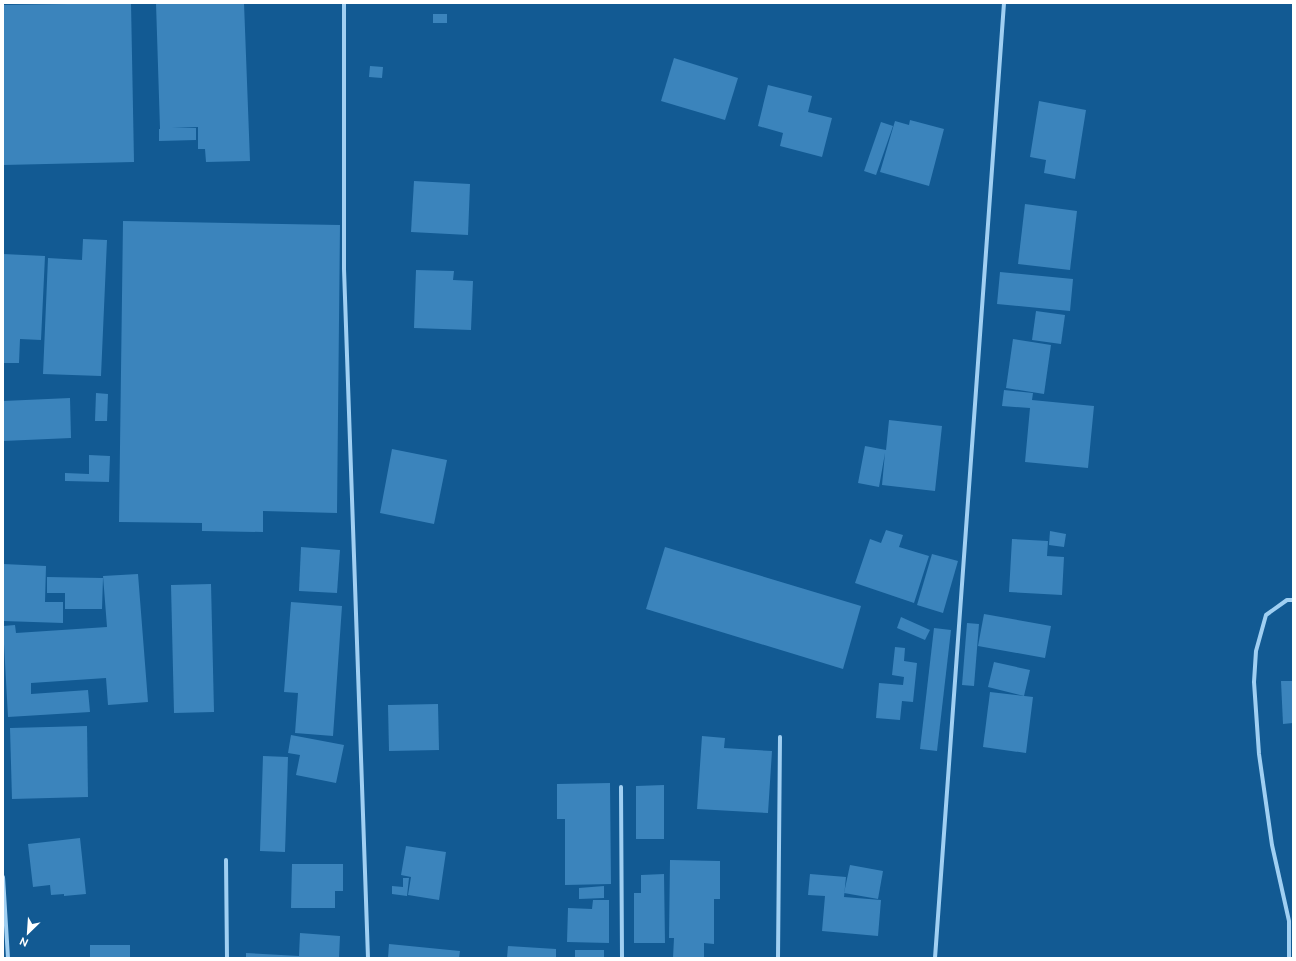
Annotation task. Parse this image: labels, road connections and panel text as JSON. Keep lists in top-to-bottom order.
{
  "north": "bottom left"
}
